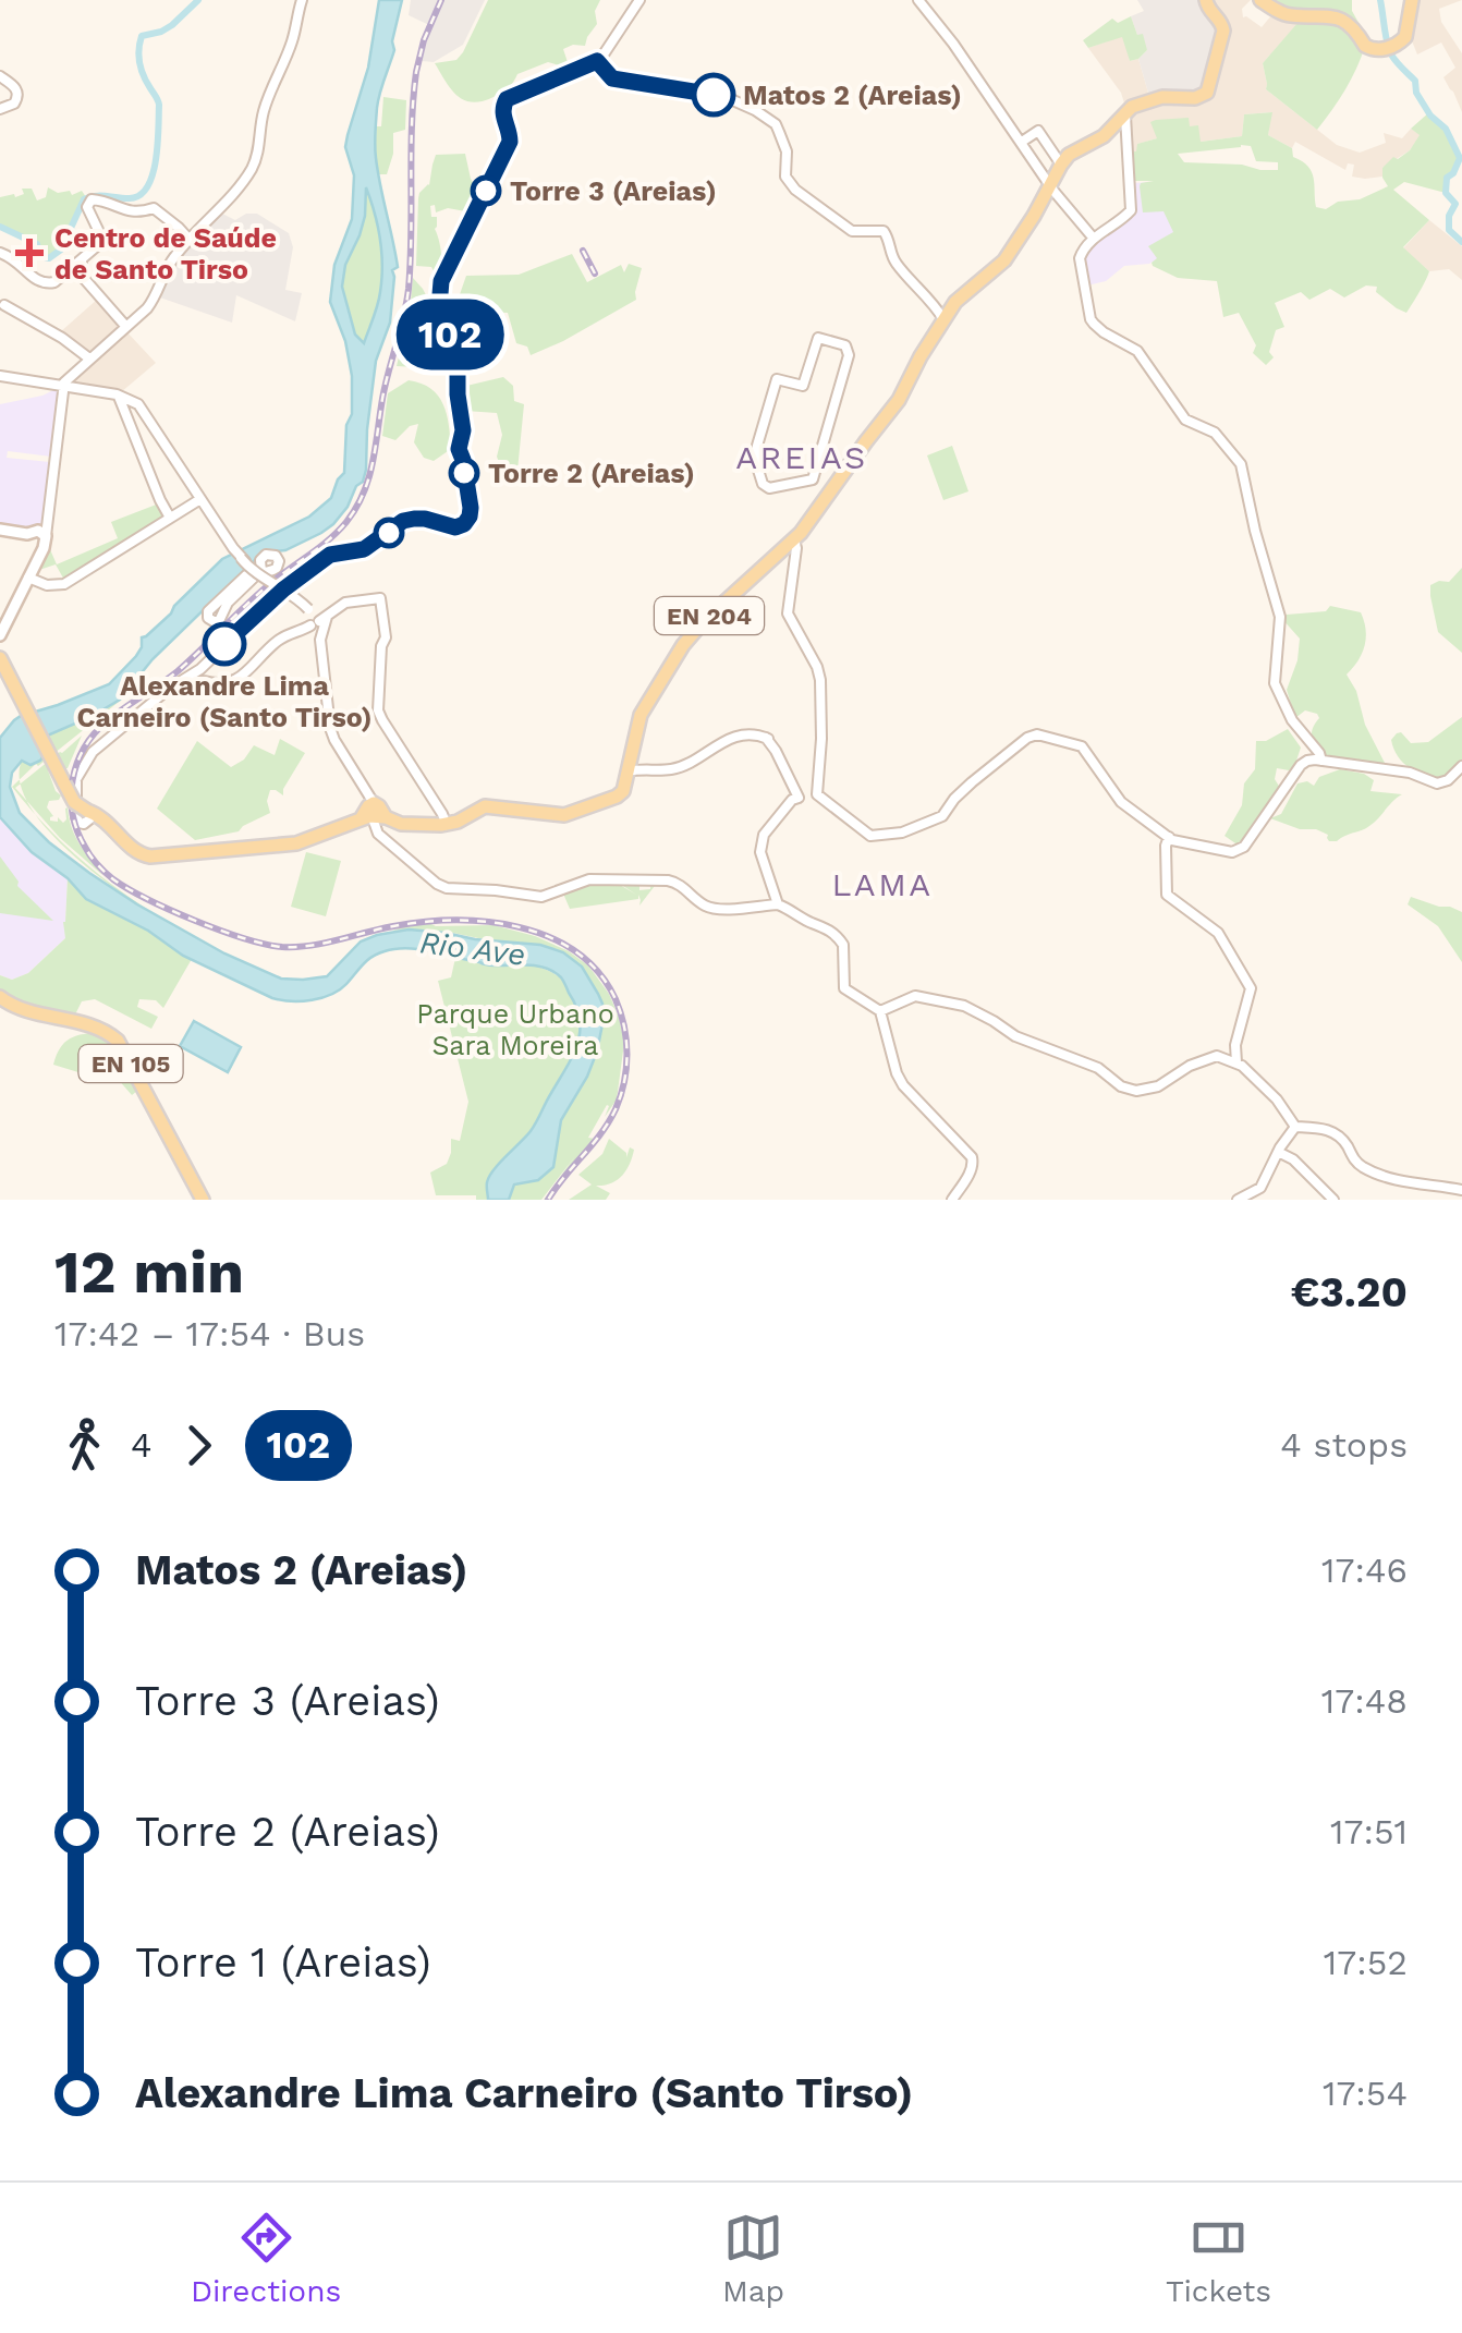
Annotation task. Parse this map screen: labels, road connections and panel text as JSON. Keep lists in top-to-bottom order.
{
  "streets": {
    "main road": ["EN 204", "EN 105"]
  },
  "districts": ["AREIAS", "LAMA"],
  "water": ["Rio Ave"],
  "parks": ["Parque Urbano Sara Moreira"],
  "places": {
    "other": [
      "Matos 2 (Areias)",
      "Torre 3 (Areias)",
      "Torre 2 (Areias)",
      "Alexandre Lima Carneiro (Santo Tirso)"
    ],
    "health": ["Centro de Saúde de Santo Tirso"]
  },
  "lines": ["bus line 102"],
  "page": {
    "on_map": "102",
    "heading": ["12 min", "17:42 – 17:54 · Bus", "€3.20"],
    "legs": ["4", "102", "4 stops"],
    "list": [
      {
        "name": "Matos 2 (Areias)",
        "value": "17:46"
      },
      {
        "name": "Torre 3 (Areias)",
        "value": "17:48"
      },
      {
        "name": "Torre 2 (Areias)",
        "value": "17:51"
      },
      {
        "name": "Torre 1 (Areias)",
        "value": "17:52"
      },
      {
        "name": "Alexandre Lima Carneiro (Santo Tirso)",
        "value": "17:54"
      }
    ],
    "tabs": ["Directions", "Map", "Tickets"]
  }
}
